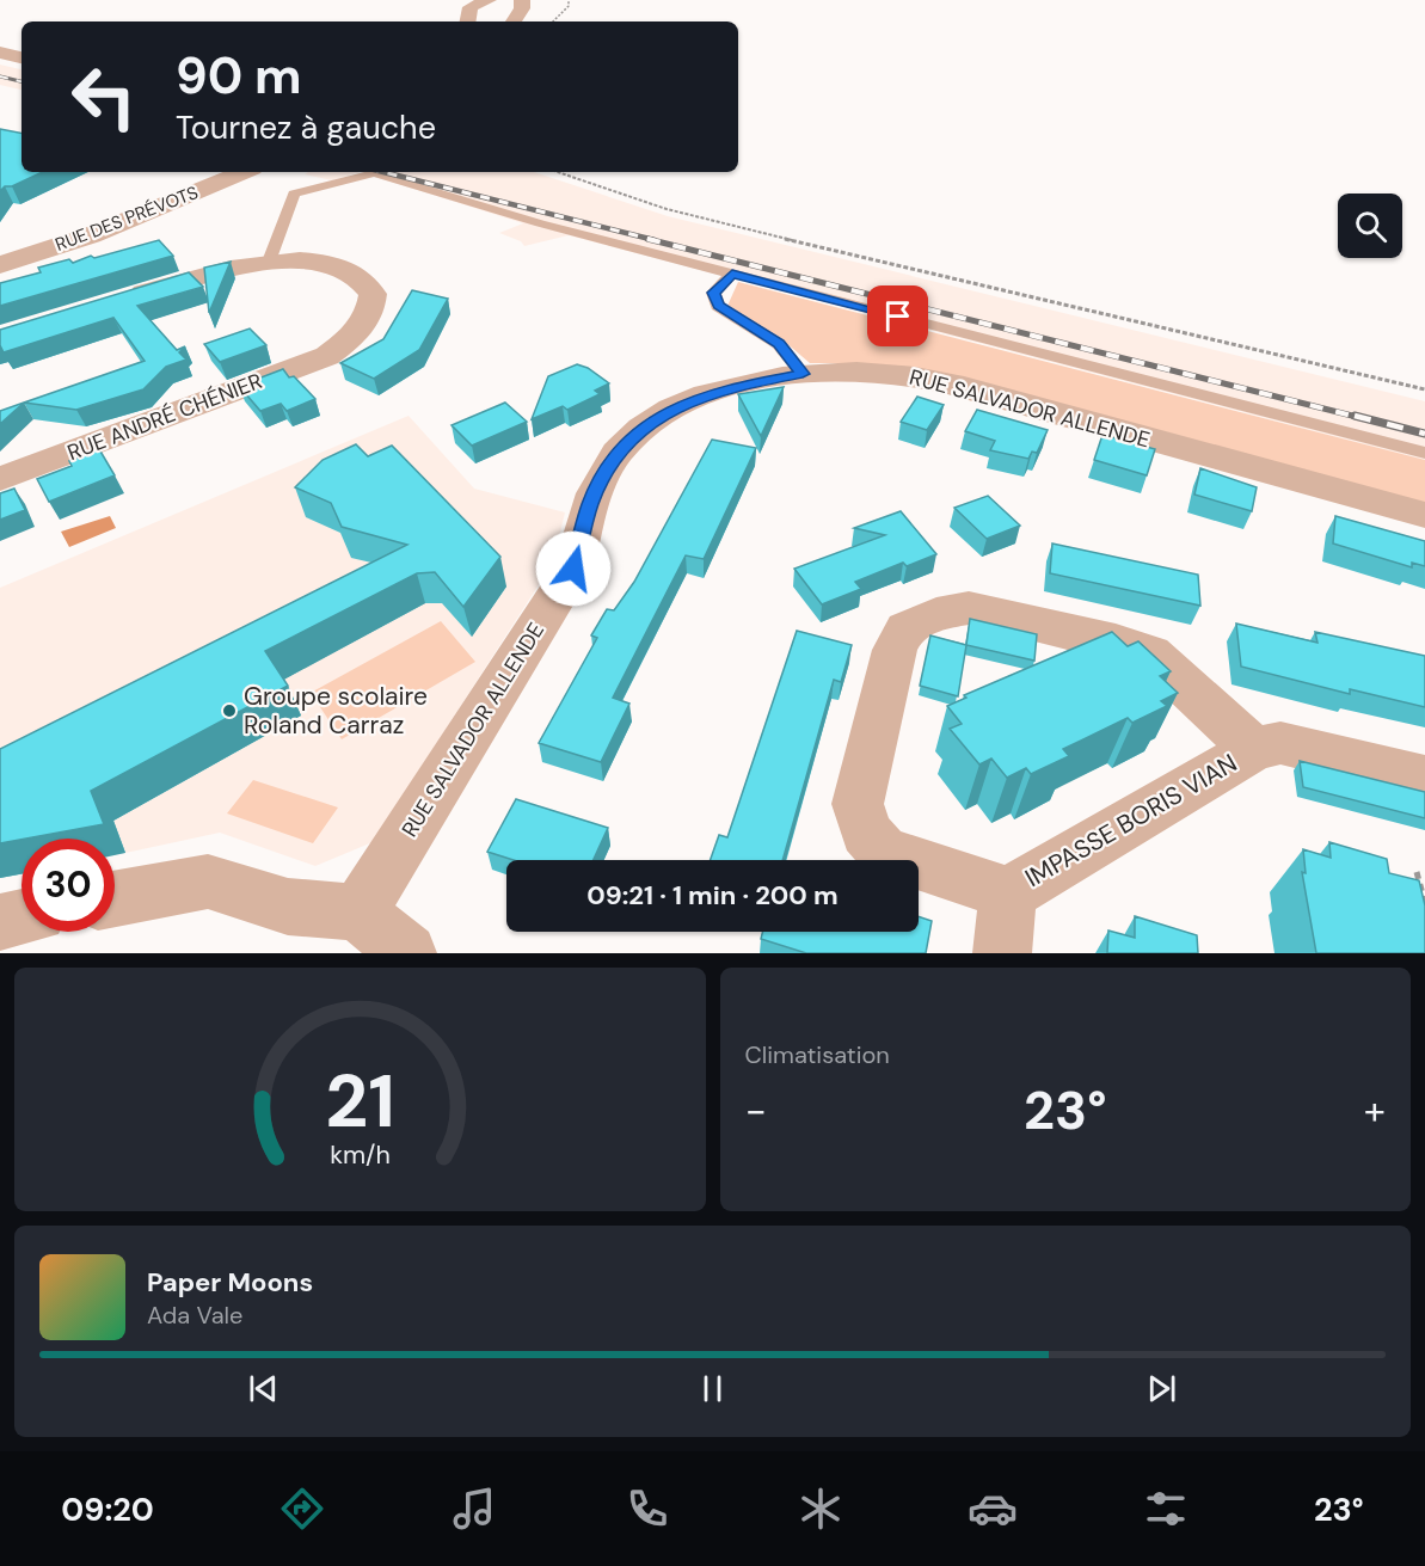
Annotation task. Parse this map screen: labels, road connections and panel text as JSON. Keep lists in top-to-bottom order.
{
  "streets": {
    "street": [
      "RUE DES PRÉVOTS",
      "RUE SALVADOR ALLENDE",
      "RUE ANDRÉ CHÉNIER",
      "IMPASSE BORIS VIAN"
    ]
  },
  "places": ["Groupe scolaire Roland Carraz"],
  "page": {
    "turn": ["90 m", "Tournez à gauche"],
    "limit": "30",
    "trip": "09:21 · 1 min · 200 m",
    "tile": "Climatisation",
    "heat": ["−", "23°", "+"],
    "song": ["Paper Moons", "Ada Vale"],
    "tabs": ["09:20", "23°"],
    "gauge": ["21", "km/h"]
  }
}
